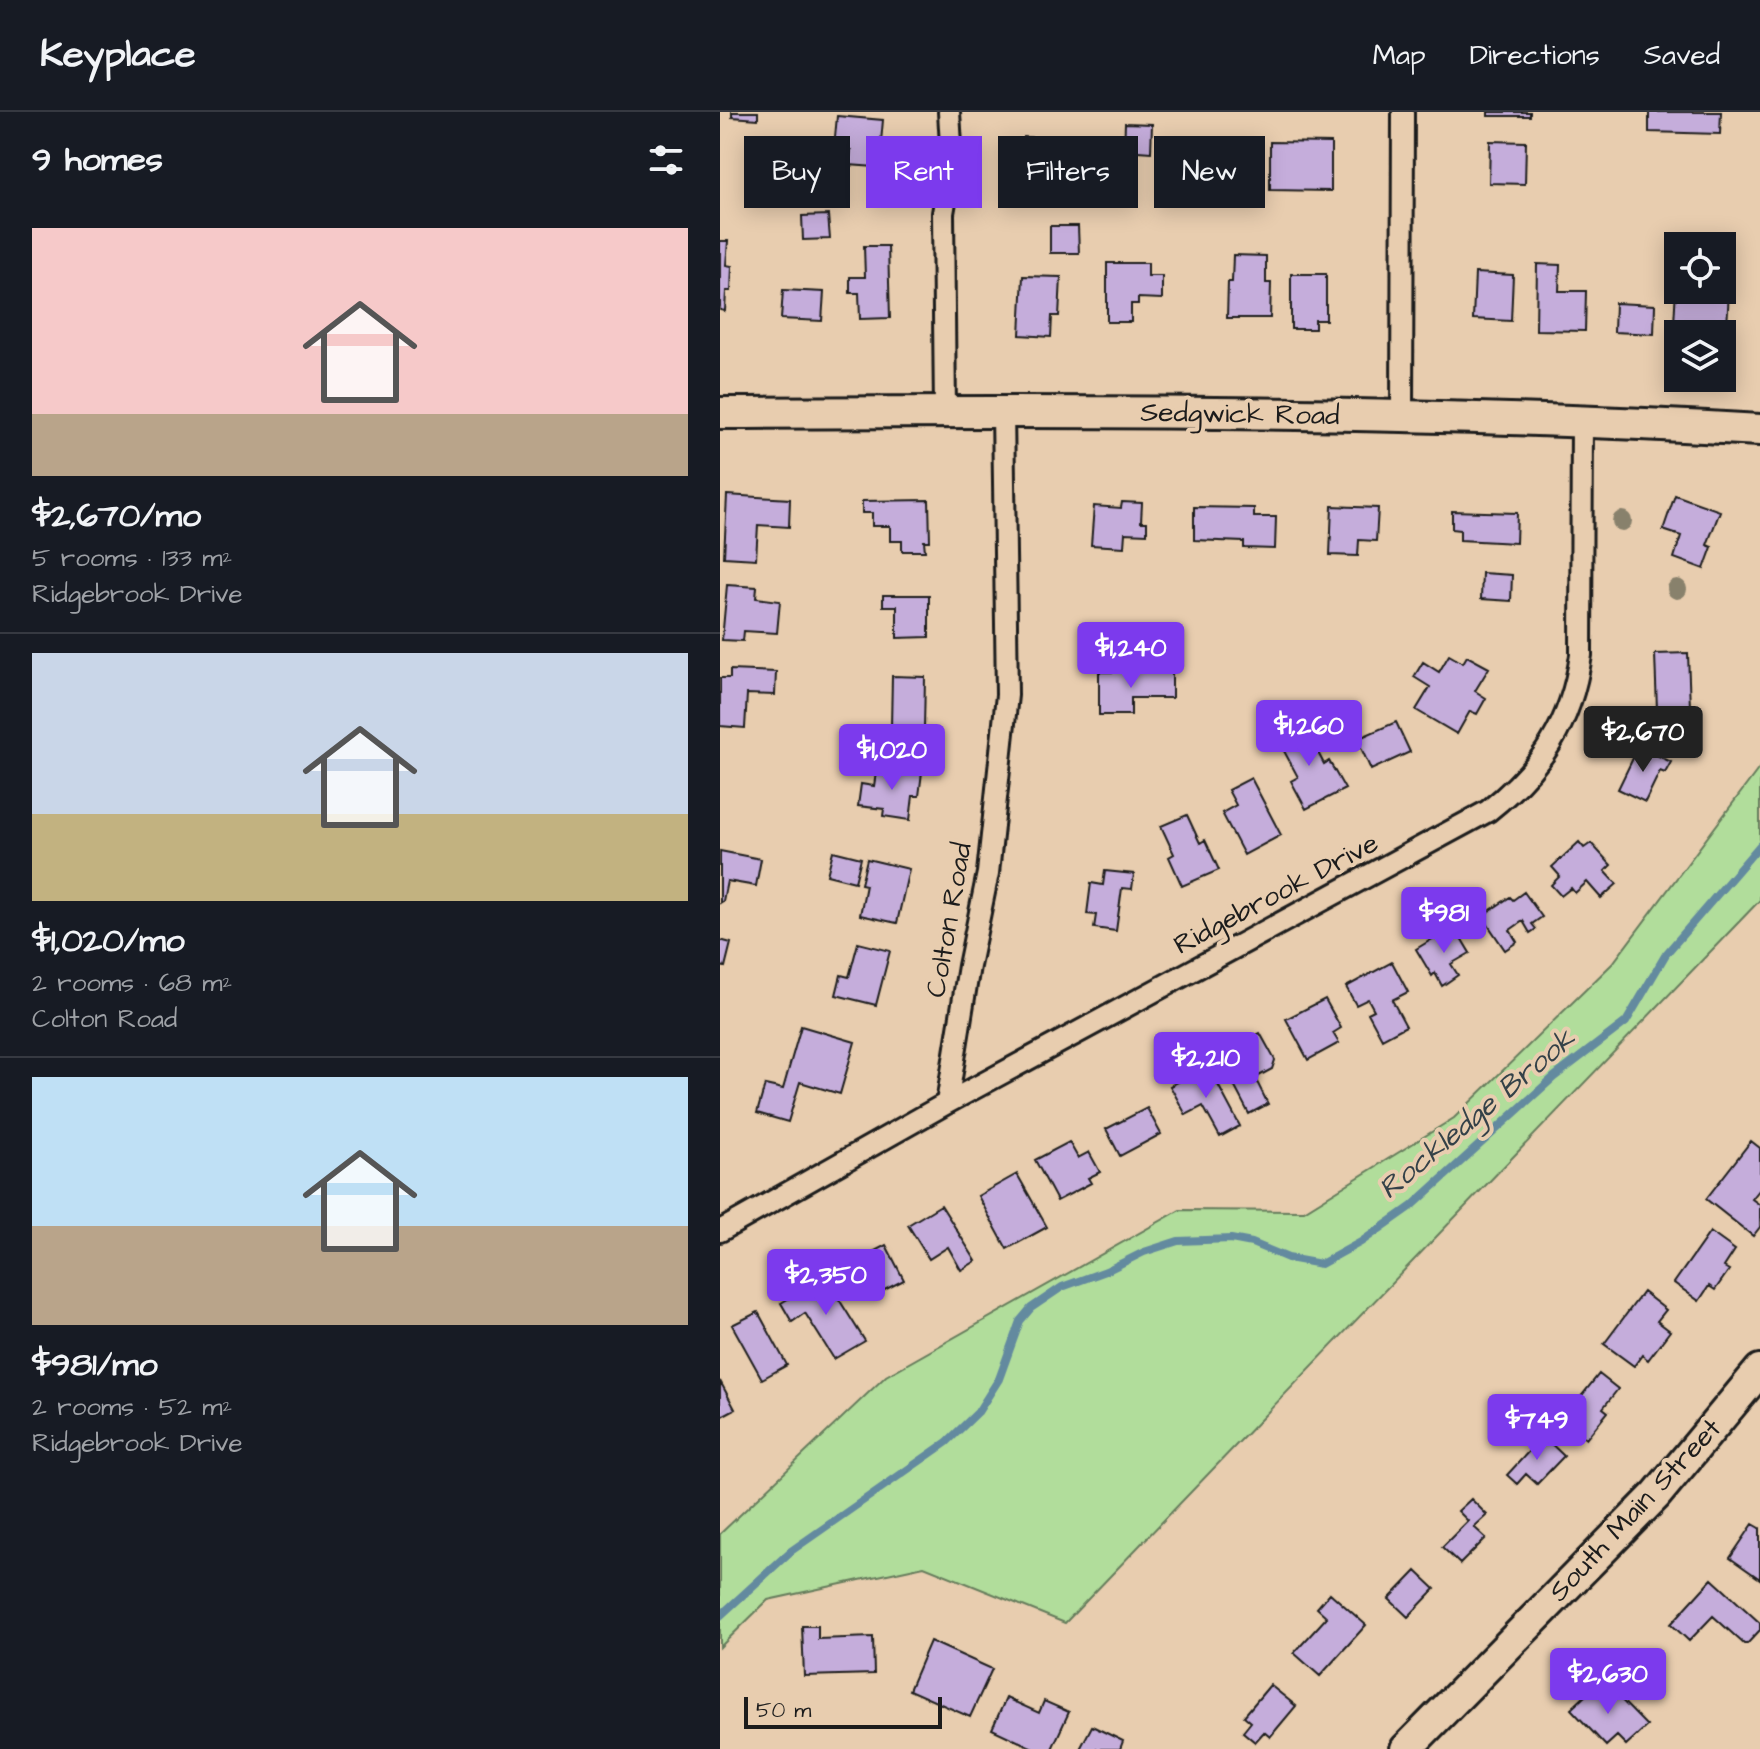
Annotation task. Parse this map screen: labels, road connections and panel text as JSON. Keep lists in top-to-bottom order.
{
  "streets": {
    "main road": ["Sedgwick Road", "South Main Street"],
    "street": ["Ridgebrook Drive", "Colton Road"]
  },
  "crossings": [
    ["Sedgwick Road", "Ridgebrook Drive"],
    ["Sedgwick Road", "Colton Road"],
    ["Ridgebrook Drive", "Colton Road"]
  ],
  "water": ["Rockledge Brook"],
  "scale_bar": "50 m",
  "page": {
    "header": "Keyplace",
    "nav": ["Map", "Directions", "Saved"],
    "heading": "9 homes",
    "chip": [
      "Buy",
      "Rent",
      "Filters",
      "New"
    ],
    "list": [
      {
        "name": "$2,670/mo",
        "note": "5 rooms · 133 m² · Ridgebrook Drive"
      },
      {
        "name": "$1,020/mo",
        "note": "2 rooms · 68 m² · Colton Road"
      },
      {
        "name": "$981/mo",
        "note": "2 rooms · 52 m² · Ridgebrook Drive"
      }
    ],
    "price": [
      "$1,240",
      "$1,260",
      "$2,670",
      "$1,020",
      "$981",
      "$2,210",
      "$2,350",
      "$749",
      "$2,630"
    ],
    "scale": "50 m"
  }
}
